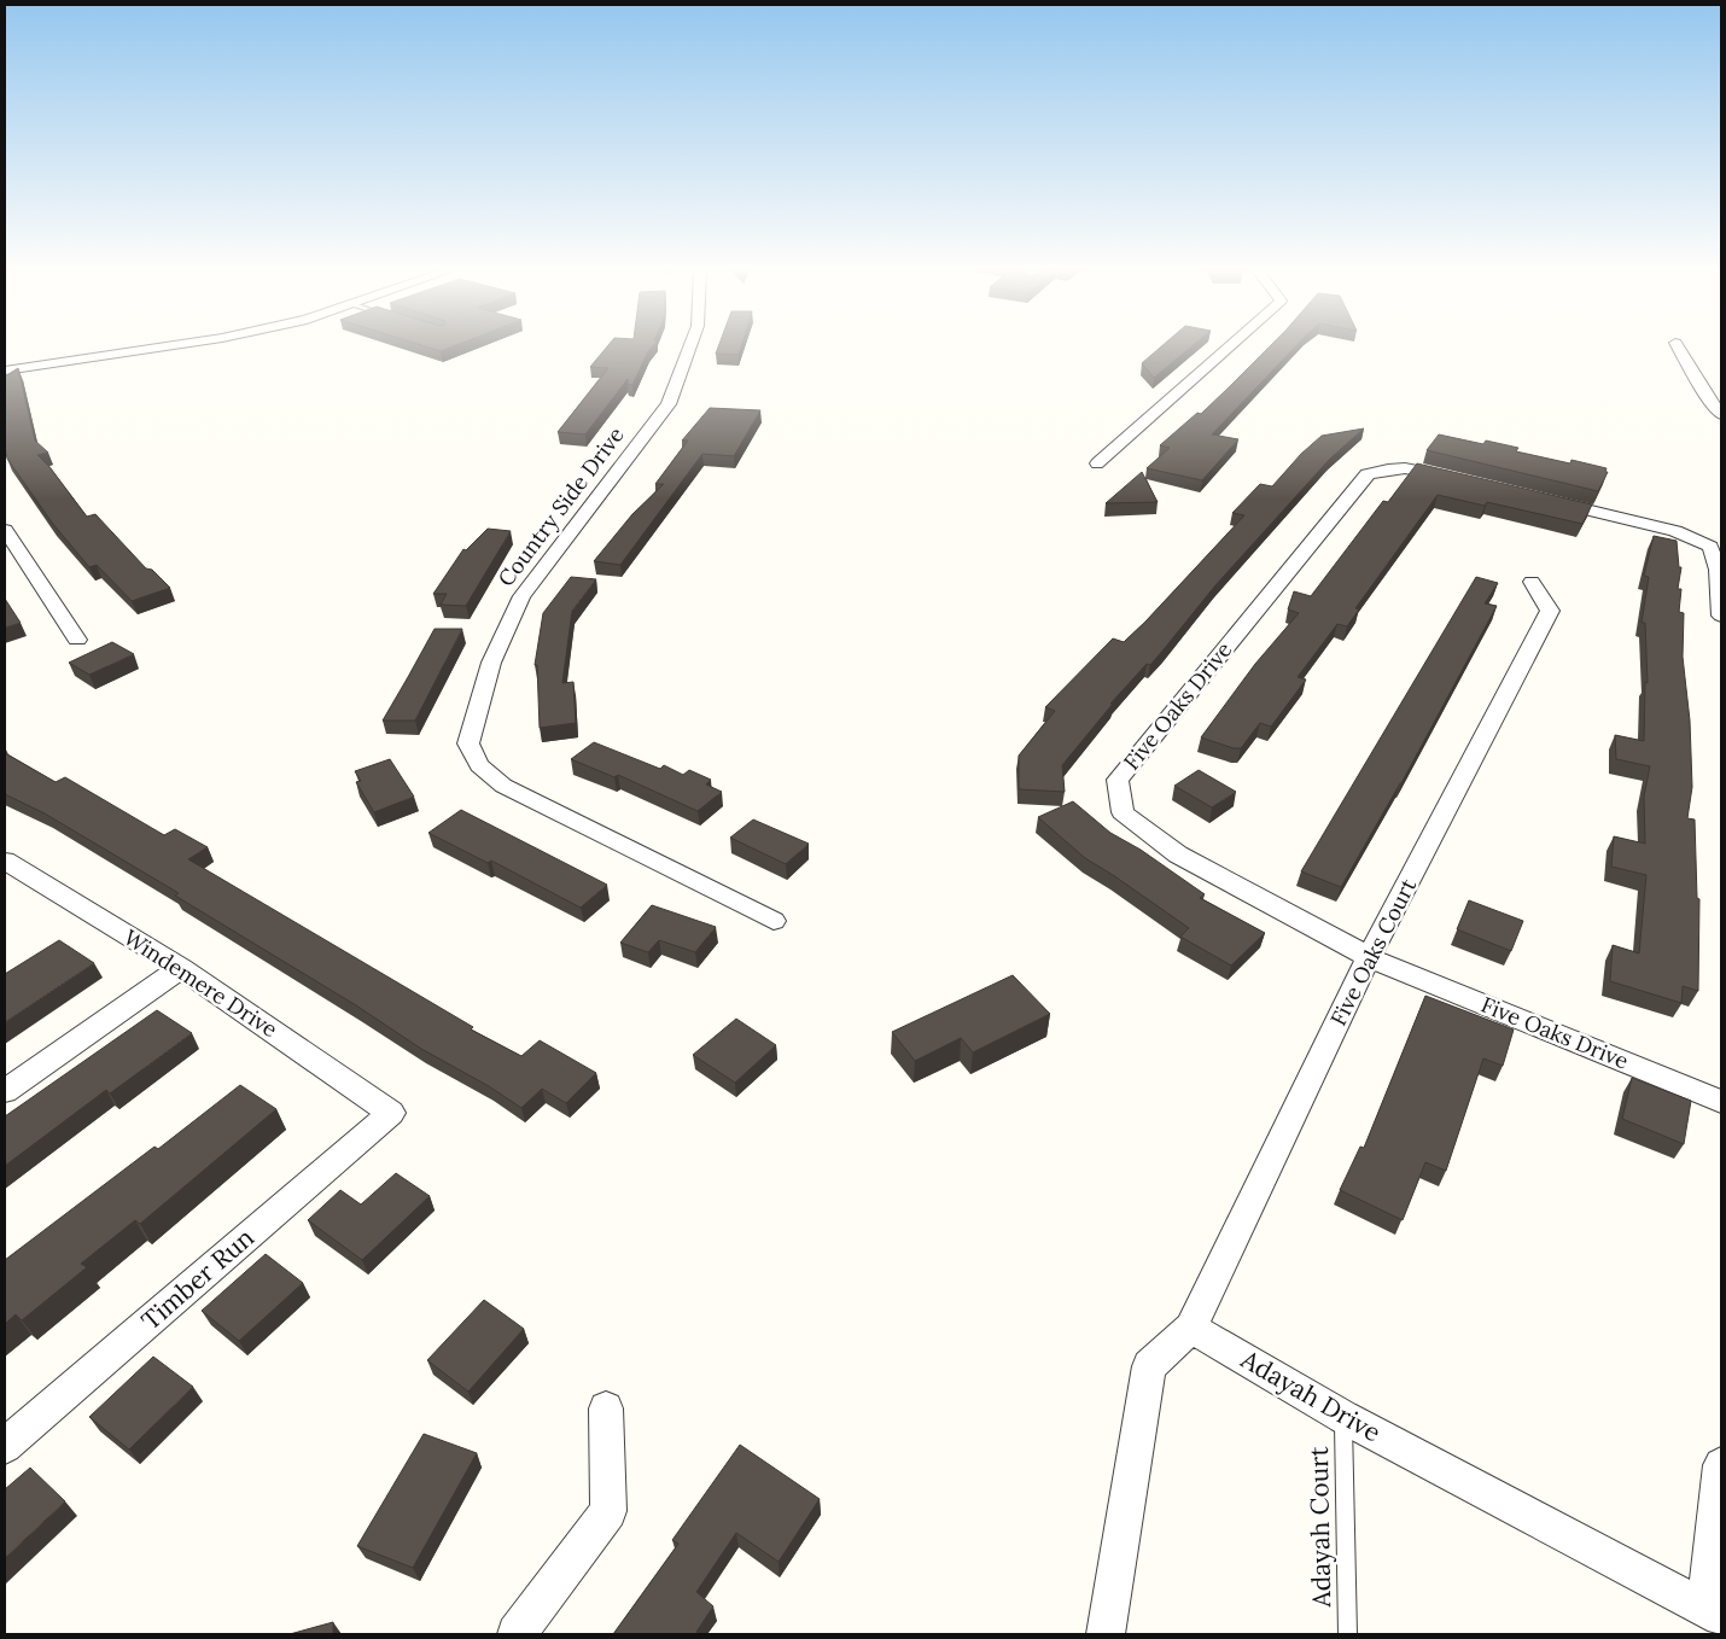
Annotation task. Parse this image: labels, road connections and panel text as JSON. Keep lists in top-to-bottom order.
{
  "streets": {
    "street": [
      "Country Side Drive",
      "Five Oaks Drive",
      "Five Oaks Court",
      "Windemere Drive",
      "Timber Run",
      "Adayah Drive"
    ],
    "lane": ["Adayah Court"]
  },
  "crossings": [
    ["Five Oaks Drive", "Five Oaks Court"],
    ["Five Oaks Court", "Adayah Drive"],
    ["Windemere Drive", "Timber Run"],
    ["Adayah Drive", "Adayah Court"]
  ]
}
